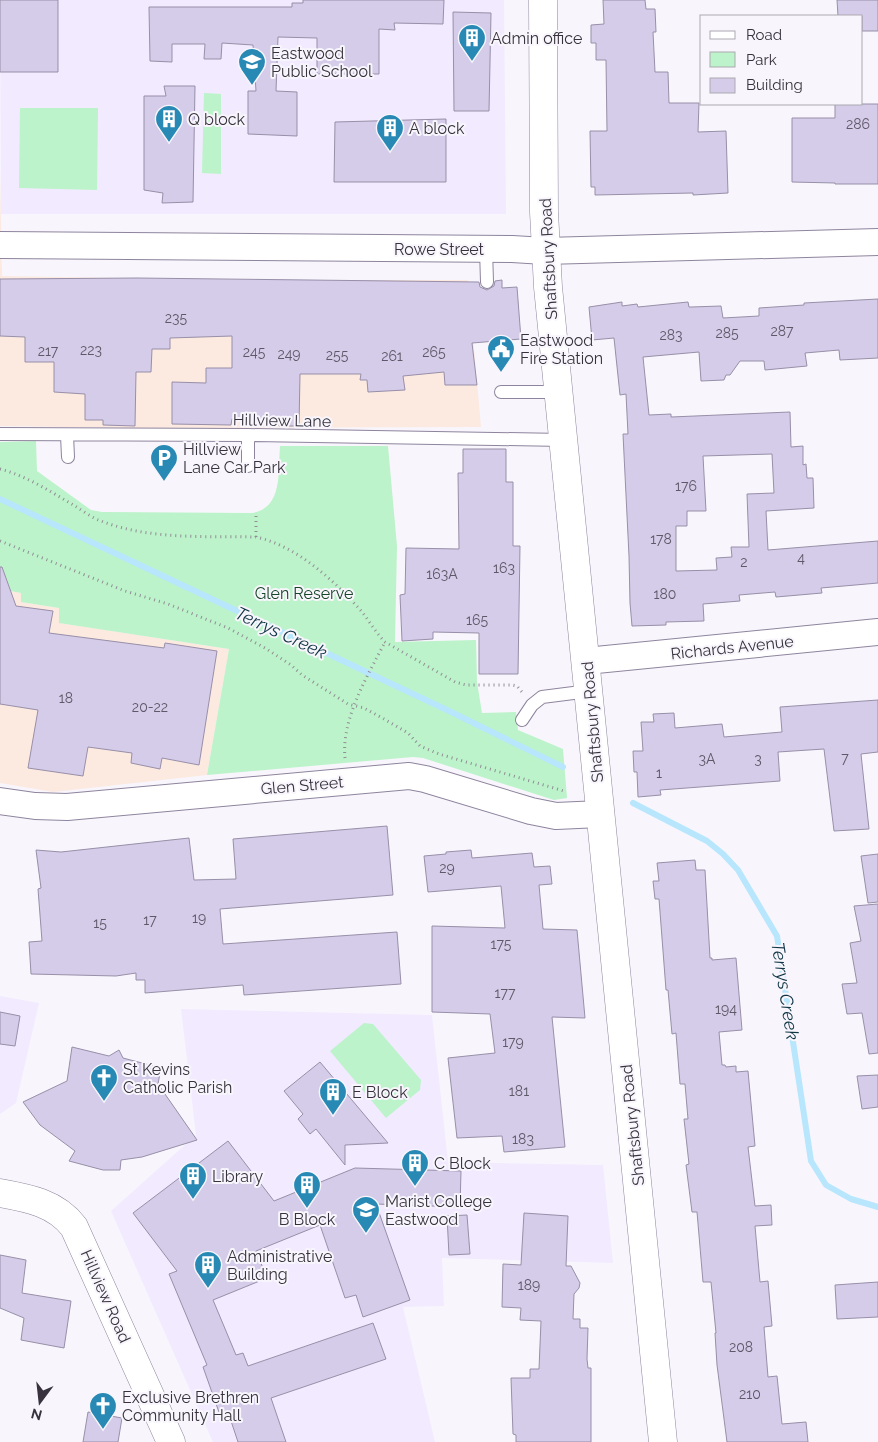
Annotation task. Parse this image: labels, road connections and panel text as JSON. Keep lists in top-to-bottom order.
{
  "streets": {
    "street": [
      "Rowe Street",
      "Shaftsbury Road",
      "Richards Avenue",
      "Glen Street",
      "Hillview Road"
    ],
    "lane": ["Hillview Lane"]
  },
  "crossings": [
    ["Rowe Street", "Shaftsbury Road"],
    ["Shaftsbury Road", "Hillview Lane"],
    ["Shaftsbury Road", "Richards Avenue"],
    ["Shaftsbury Road", "Glen Street"]
  ],
  "water": ["Terrys Creek"],
  "parks": ["Glen Reserve"],
  "places": {
    "building": [
      "Admin office",
      "Q block",
      "A block",
      "E Block",
      "C Block",
      "Library",
      "B Block",
      "Administrative Building"
    ],
    "school or university": ["Eastwood Public School", "Marist College Eastwood"],
    "public building": ["Eastwood Fire Station"],
    "parking": ["Hillview Lane Car Park"],
    "church": ["St Kevins Catholic Parish", "Exclusive Brethren Community Hall"]
  },
  "house_numbers": [
    "286",
    "235",
    "287",
    "285",
    "283",
    "223",
    "217",
    "245",
    "265",
    "249",
    "255",
    "261",
    "176",
    "178",
    "4",
    "2",
    "163",
    "163A",
    "180",
    "165",
    "18",
    "20-22",
    "7",
    "3A",
    "3",
    "1",
    "29",
    "19",
    "17",
    "15",
    "175",
    "177",
    "194",
    "179",
    "181",
    "183",
    "189",
    "208",
    "210"
  ],
  "legend": ["Road", "Park", "Building"],
  "north": "bottom"
}
